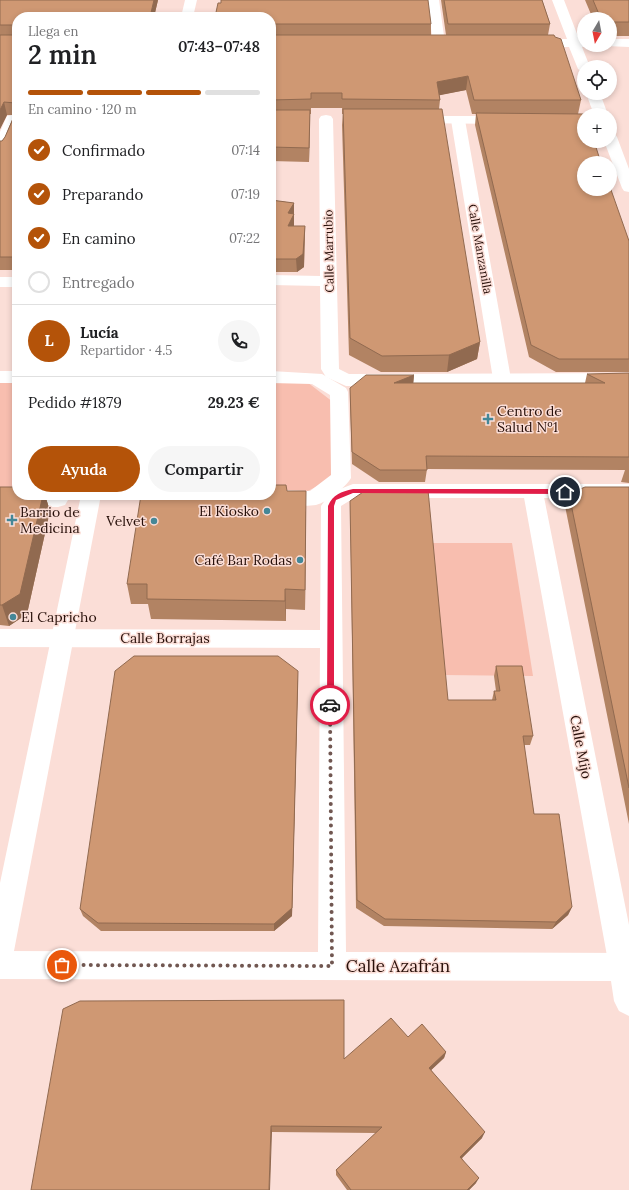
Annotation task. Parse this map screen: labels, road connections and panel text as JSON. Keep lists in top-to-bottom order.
{
  "streets": {
    "street": [
      "Calle Manzanilla",
      "Calle Marrubio",
      "Calle Borrajas",
      "Calle Mijo",
      "Calle Azafrán"
    ]
  },
  "crossings": [
    ["Calle Mijo", "Calle Azafrán"]
  ],
  "places": {
    "health": ["Centro de Salud Nº1", "Barrio de Medicina"],
    "other": [
      "El Kiosko",
      "Velvet",
      "Café Bar Rodas",
      "El Capricho"
    ]
  },
  "north": "bottom",
  "page": {
    "map_buttons": ["+", "−"],
    "heading": ["2 min", "Llega en", "07:43–07:48"],
    "panel": [
      "Lucía",
      "Repartidor · 4.5",
      "Pedido #1879",
      "29.23 €"
    ],
    "bar": "En camino · 120 m",
    "list": [
      ["Confirmado", "07:14"],
      ["Preparando", "07:19"],
      ["En camino", "07:22"],
      "Entregado"
    ],
    "round": "L",
    "buttons": ["Ayuda", "Compartir"]
  }
}
